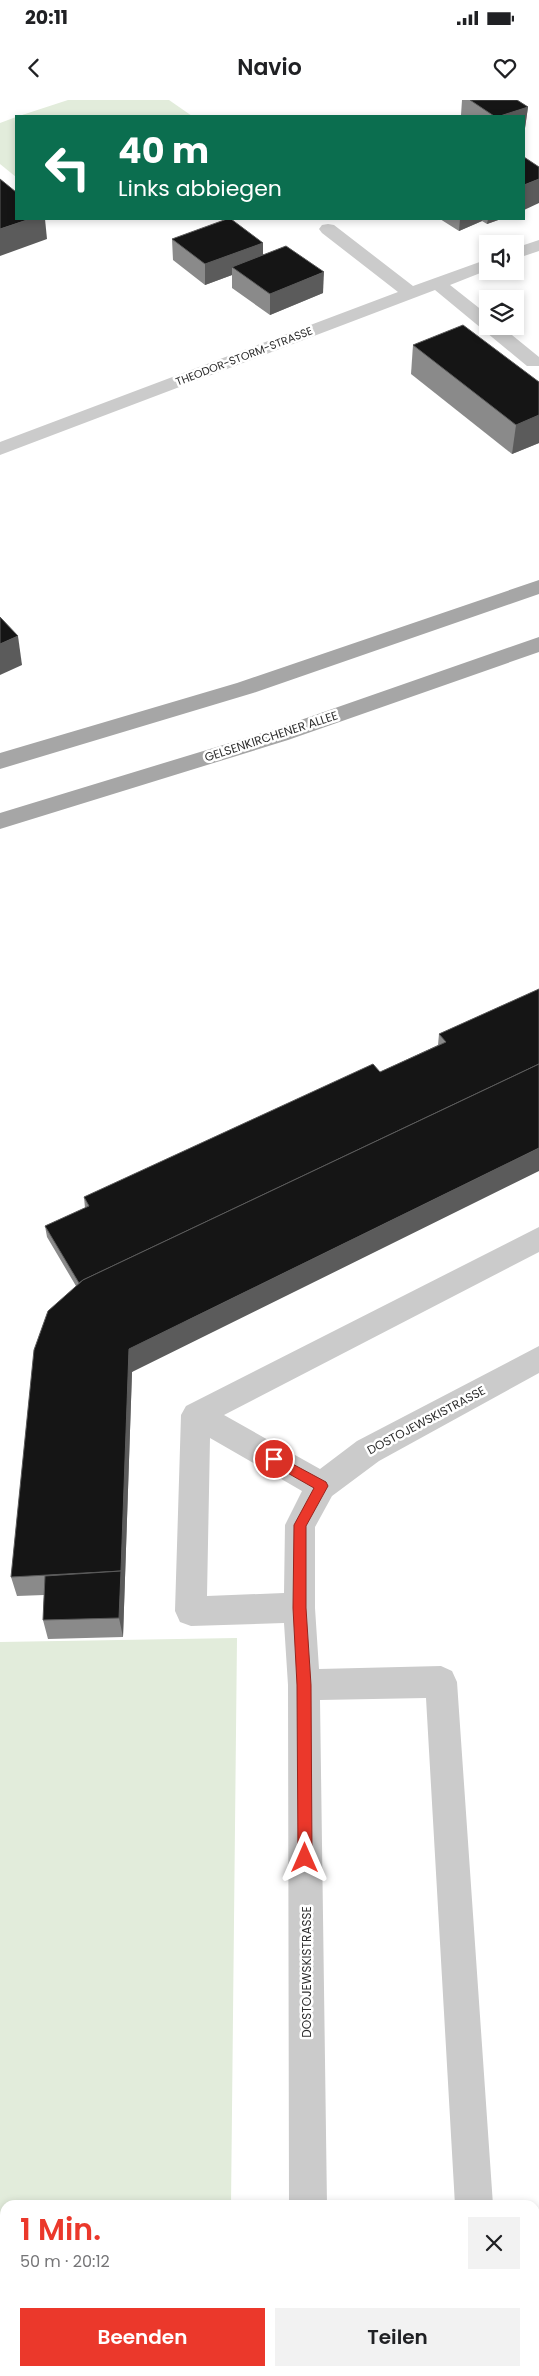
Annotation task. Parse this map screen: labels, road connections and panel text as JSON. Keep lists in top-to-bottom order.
{
  "streets": {
    "main road": ["GELSENKIRCHENER ALLEE"],
    "street": ["THEODOR-STORM-STRASSE", "DOSTOJEWSKISTRASSE"]
  },
  "page": {
    "status": "20:11",
    "header": "Navio",
    "turn": ["40 m", "Links abbiegen"],
    "heading": ["1 Min.", "50 m · 20:12"],
    "buttons": ["Beenden", "Teilen"]
  }
}
